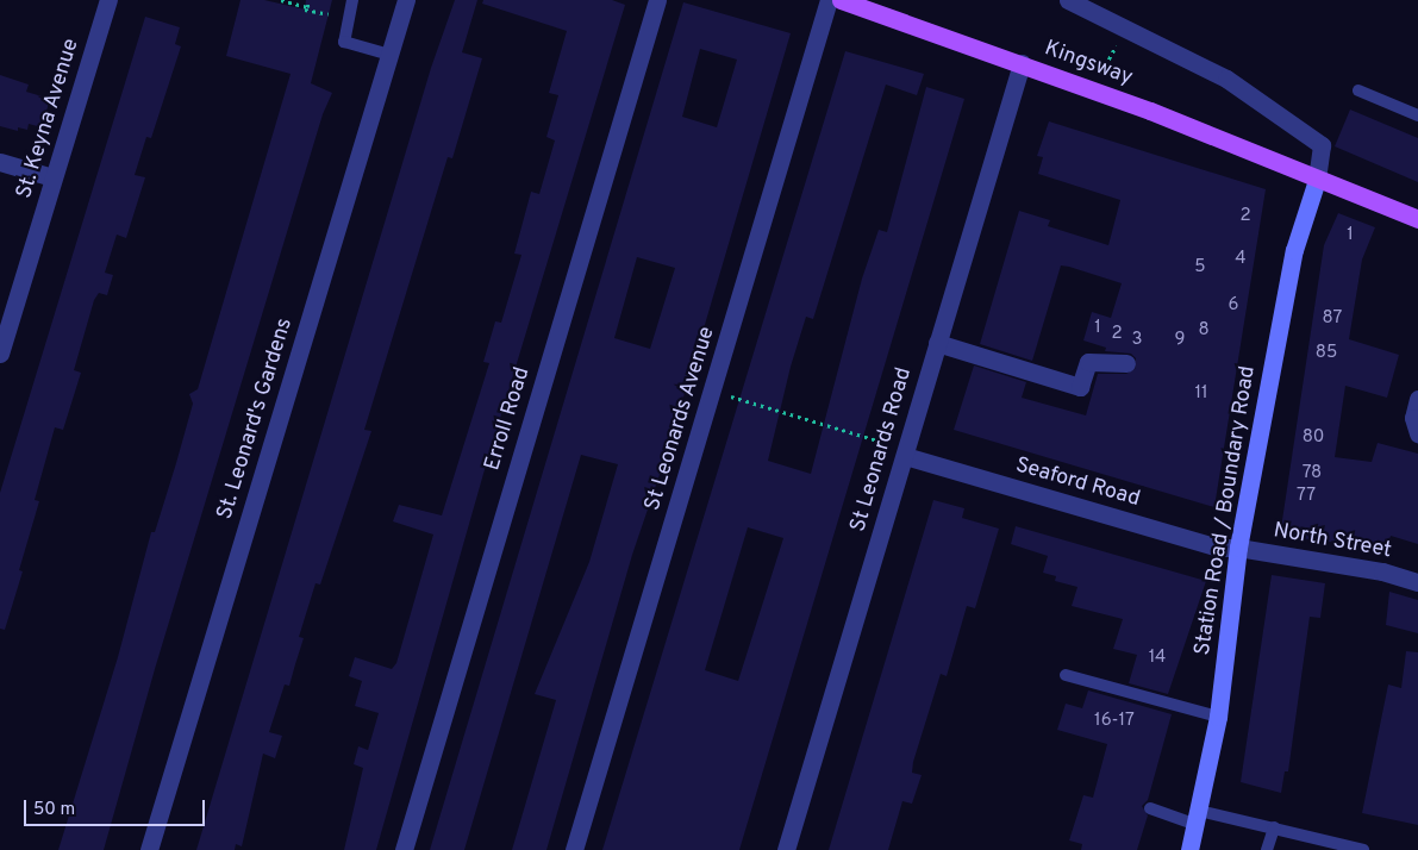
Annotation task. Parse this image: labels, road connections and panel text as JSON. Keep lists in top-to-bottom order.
{
  "streets": {
    "main road": ["Kingsway", "Station Road / Boundary Road"],
    "street": [
      "St. Keyna Avenue",
      "St. Leonard's Gardens",
      "Erroll Road",
      "St Leonards Avenue",
      "St Leonards Road",
      "Seaford Road",
      "North Street"
    ]
  },
  "crossings": [
    ["Kingsway", "St Leonards Road"],
    ["Kingsway", "Station Road / Boundary Road"],
    ["St Leonards Road", "Seaford Road"],
    ["Seaford Road", "Station Road / Boundary Road"],
    ["Seaford Road", "North Street"],
    ["Station Road / Boundary Road", "North Street"]
  ],
  "house_numbers": [
    "2",
    "1",
    "4",
    "5",
    "6",
    "87",
    "1",
    "8",
    "2",
    "3",
    "9",
    "85",
    "11",
    "80",
    "78",
    "77",
    "14",
    "16-17"
  ],
  "scale_bar": "50 m"
}
